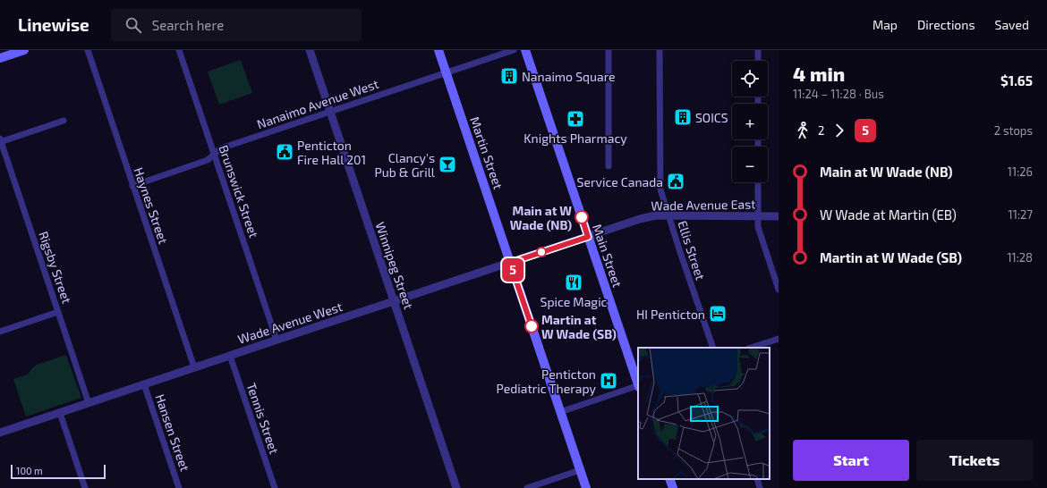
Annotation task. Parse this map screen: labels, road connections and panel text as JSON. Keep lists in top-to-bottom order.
{
  "streets": {
    "main road": ["Martin Street", "Main Street"],
    "street": [
      "Nanaimo Avenue West",
      "Brunswick Street",
      "Wade Avenue East",
      "Haynes Street",
      "Ellis Street",
      "Winnipeg Street",
      "Rigsby Street",
      "Wade Avenue West",
      "Tennis Street",
      "Hansen Street"
    ]
  },
  "crossings": [
    ["Nanaimo Avenue West", "Martin Street"],
    ["Nanaimo Avenue West", "Brunswick Street"],
    ["Nanaimo Avenue West", "Haynes Street"],
    ["Nanaimo Avenue West", "Winnipeg Street"],
    ["Martin Street", "Wade Avenue West"],
    ["Brunswick Street", "Wade Avenue West"],
    ["Wade Avenue East", "Ellis Street"],
    ["Wade Avenue East", "Main Street"],
    ["Wade Avenue East", "Wade Avenue West"],
    ["Haynes Street", "Wade Avenue West"],
    ["Main Street", "Wade Avenue West"],
    ["Winnipeg Street", "Wade Avenue West"],
    ["Rigsby Street", "Wade Avenue West"],
    ["Wade Avenue West", "Tennis Street"],
    ["Wade Avenue West", "Hansen Street"]
  ],
  "places": {
    "building": ["Nanaimo Square", "SOICS"],
    "pharmacy": ["Knights Pharmacy"],
    "public building": ["Penticton Fire Hall 201", "Service Canada"],
    "bar": ["Clancy's Pub & Grill"],
    "other": ["Main at W Wade (NB)", "Martin at W Wade (SB)"],
    "restaurant": ["Spice Magic"],
    "hotel": ["HI Penticton"],
    "hospital": ["Penticton Pediatric Therapy"]
  },
  "lines": ["bus line 5"],
  "scale_bar": "100 m",
  "page": {
    "header": "Linewise",
    "search": "Search here",
    "nav": ["Map", "Directions", "Saved"],
    "on_map": "5",
    "heading": ["4 min", "11:24 – 11:28 · Bus", "$1.65"],
    "map_buttons": ["+", "−"],
    "legs": ["2", "5", "2 stops"],
    "list": [
      {
        "name": "Main at W Wade (NB)",
        "value": "11:26"
      },
      {
        "name": "W Wade at Martin (EB)",
        "value": "11:27"
      },
      {
        "name": "Martin at W Wade (SB)",
        "value": "11:28"
      }
    ],
    "buttons": ["Start", "Tickets"],
    "scale": "100 m"
  }
}
